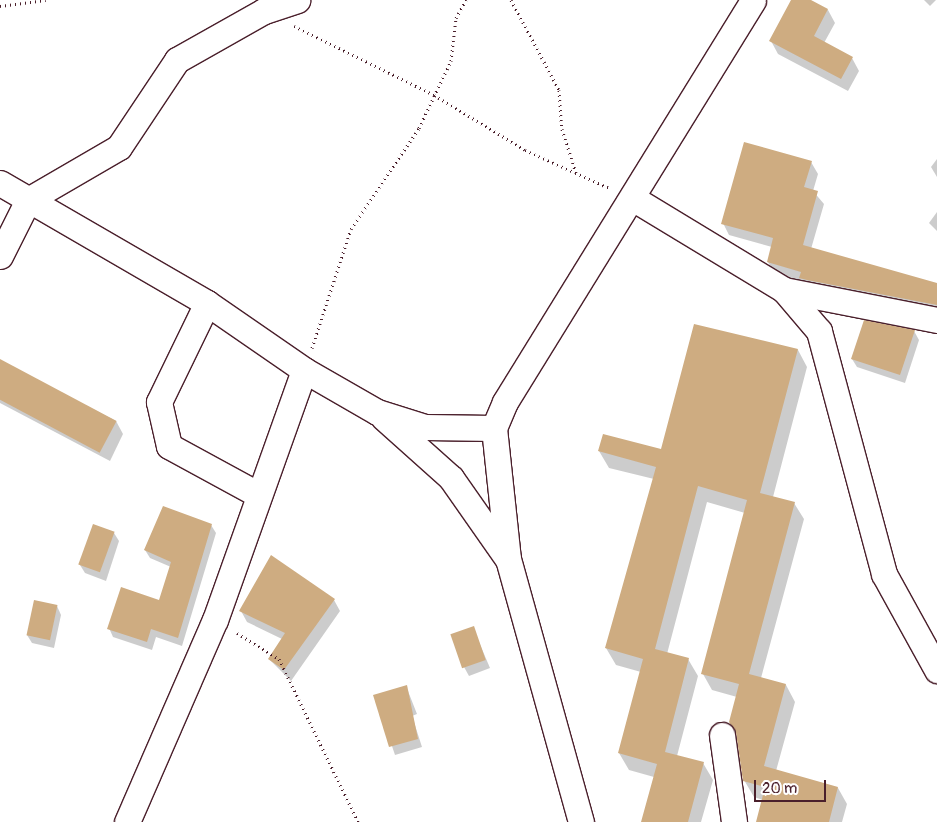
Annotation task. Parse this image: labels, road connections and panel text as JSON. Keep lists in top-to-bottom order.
{
  "scale_bar": "20 m"
}
